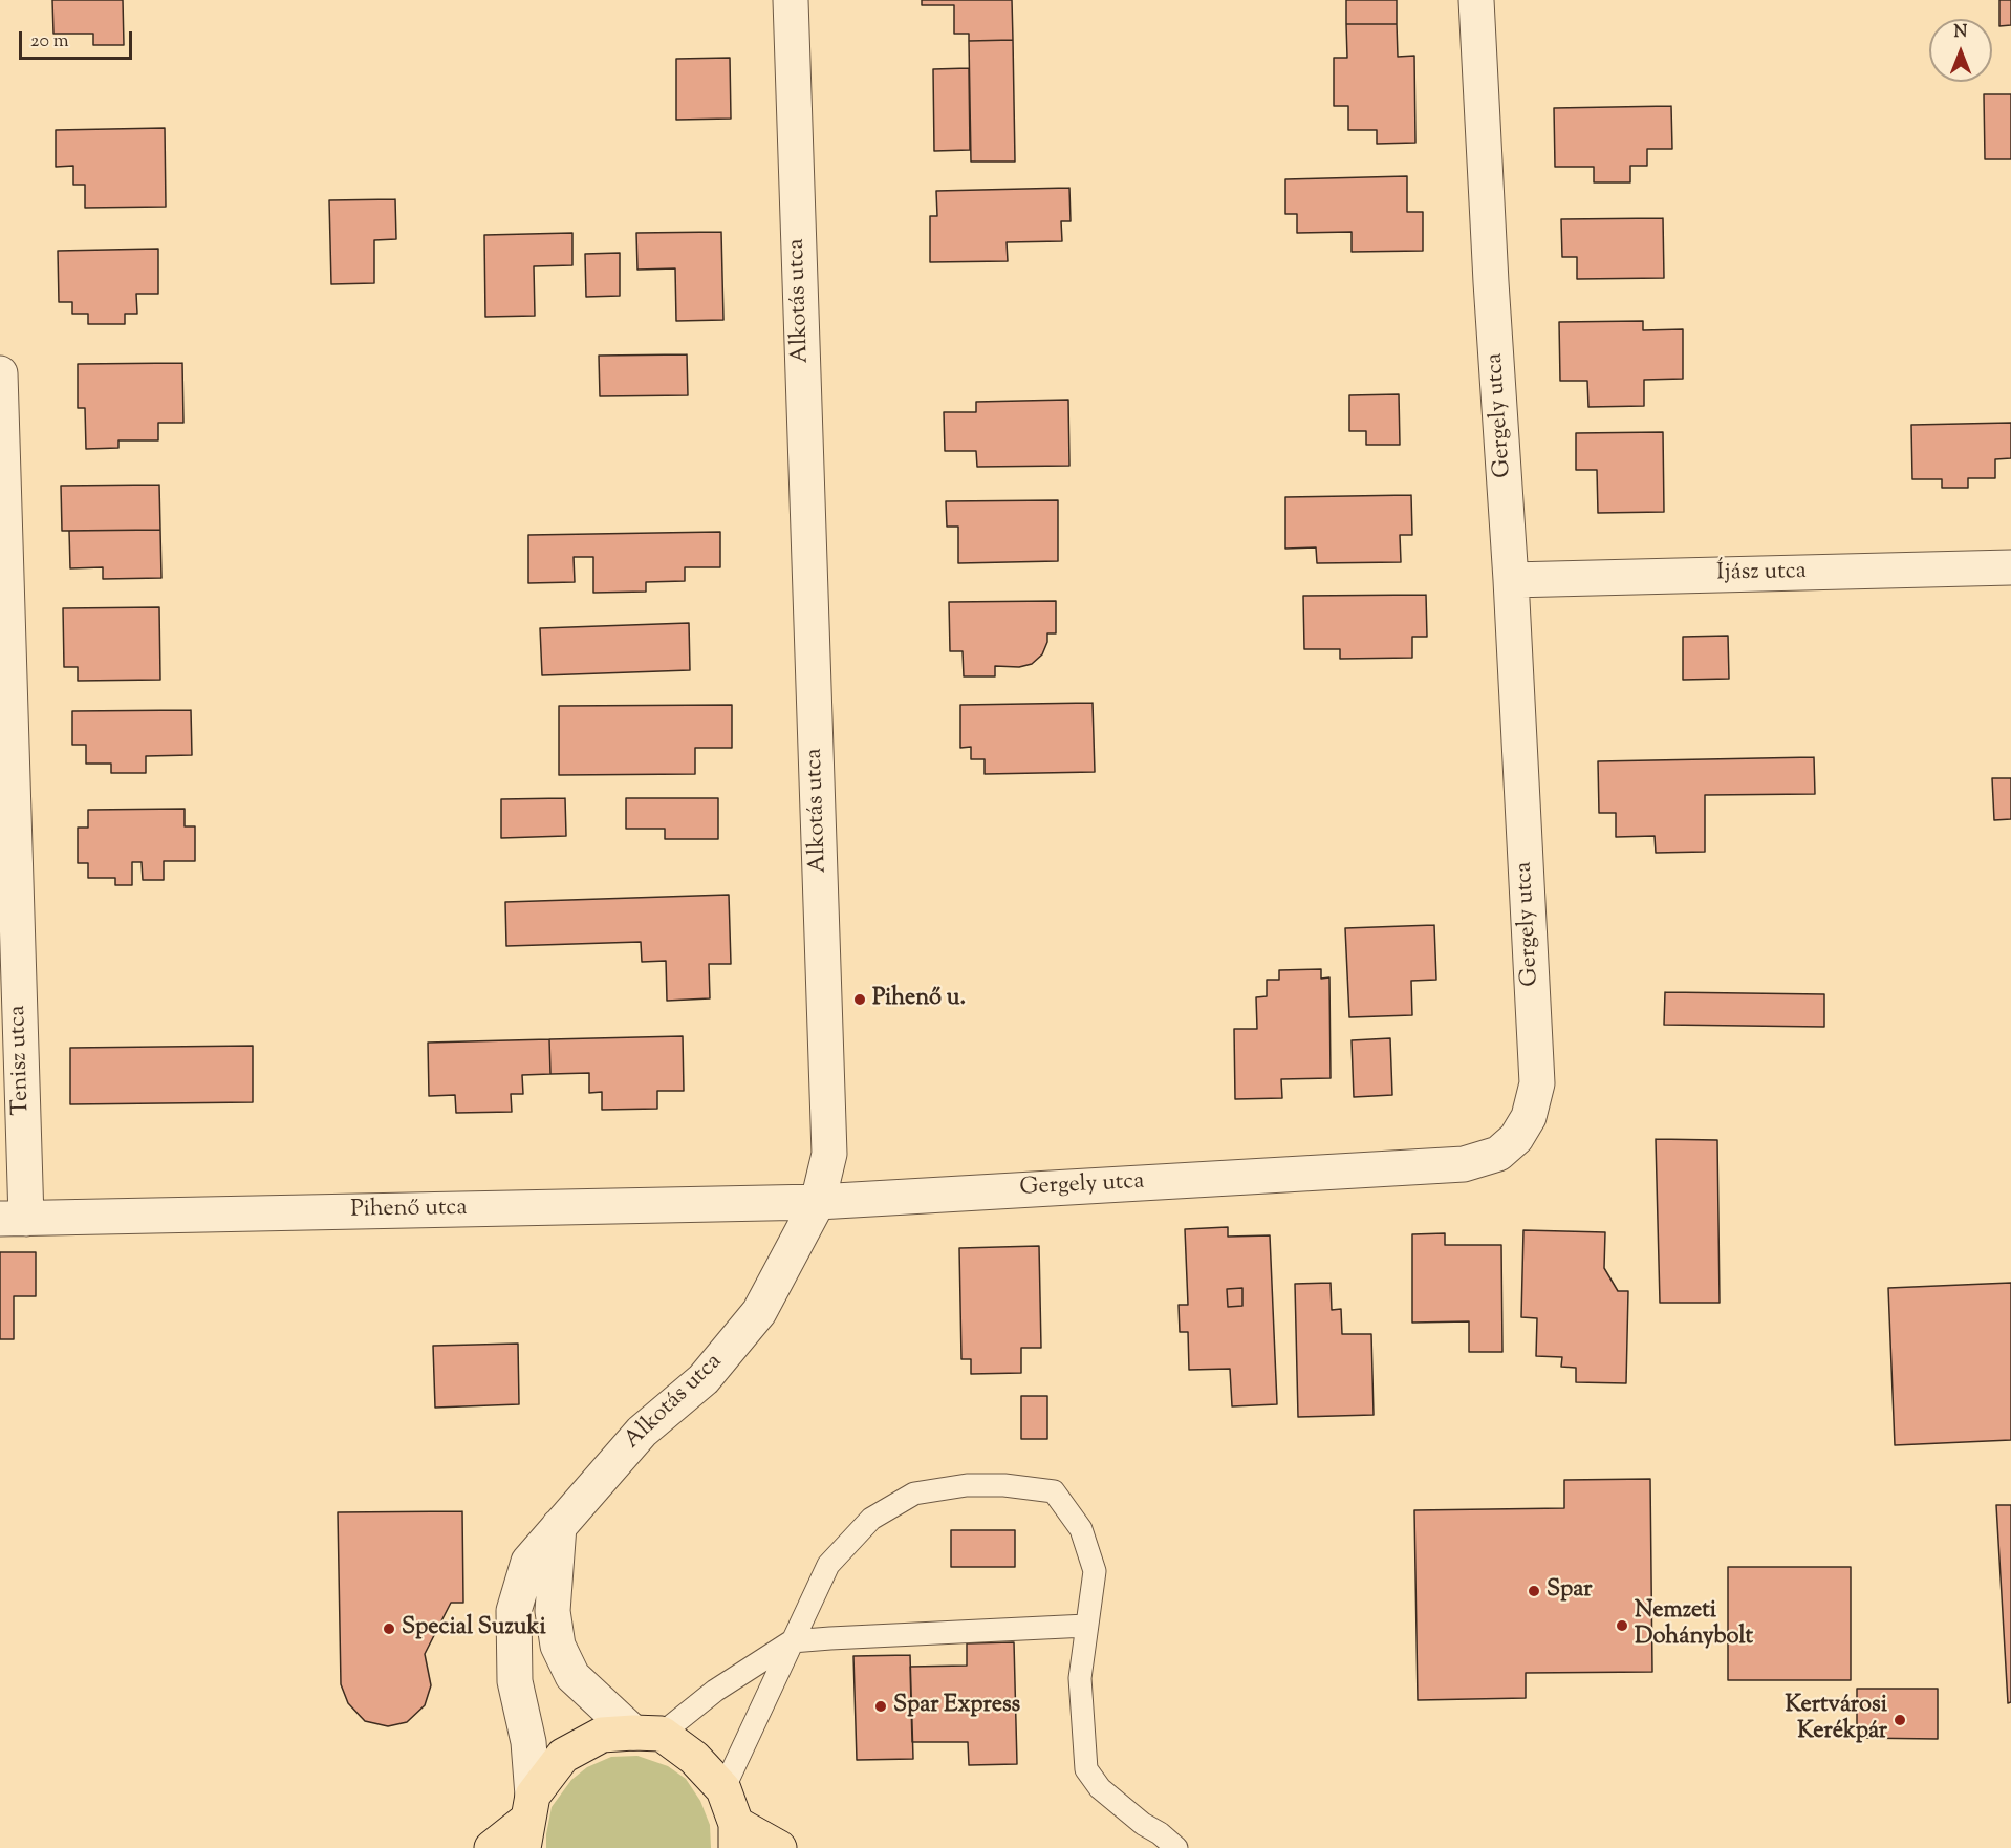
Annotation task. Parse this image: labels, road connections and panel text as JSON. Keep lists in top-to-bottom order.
{
  "streets": {
    "street": [
      "Alkotás utca",
      "Gergely utca",
      "Íjász utca",
      "Tenisz utca",
      "Pihenő utca"
    ]
  },
  "crossings": [
    ["Alkotás utca", "Gergely utca"],
    ["Alkotás utca", "Pihenő utca"],
    ["Gergely utca", "Íjász utca"],
    ["Gergely utca", "Pihenő utca"],
    ["Tenisz utca", "Pihenő utca"]
  ],
  "places": [
    "Pihenő u.",
    "Spar",
    "Nemzeti Dohánybolt",
    "Special Suzuki",
    "Spar Express",
    "Kertvárosi Kerékpár"
  ],
  "scale_bar": "20 m",
  "north": "top"
}
